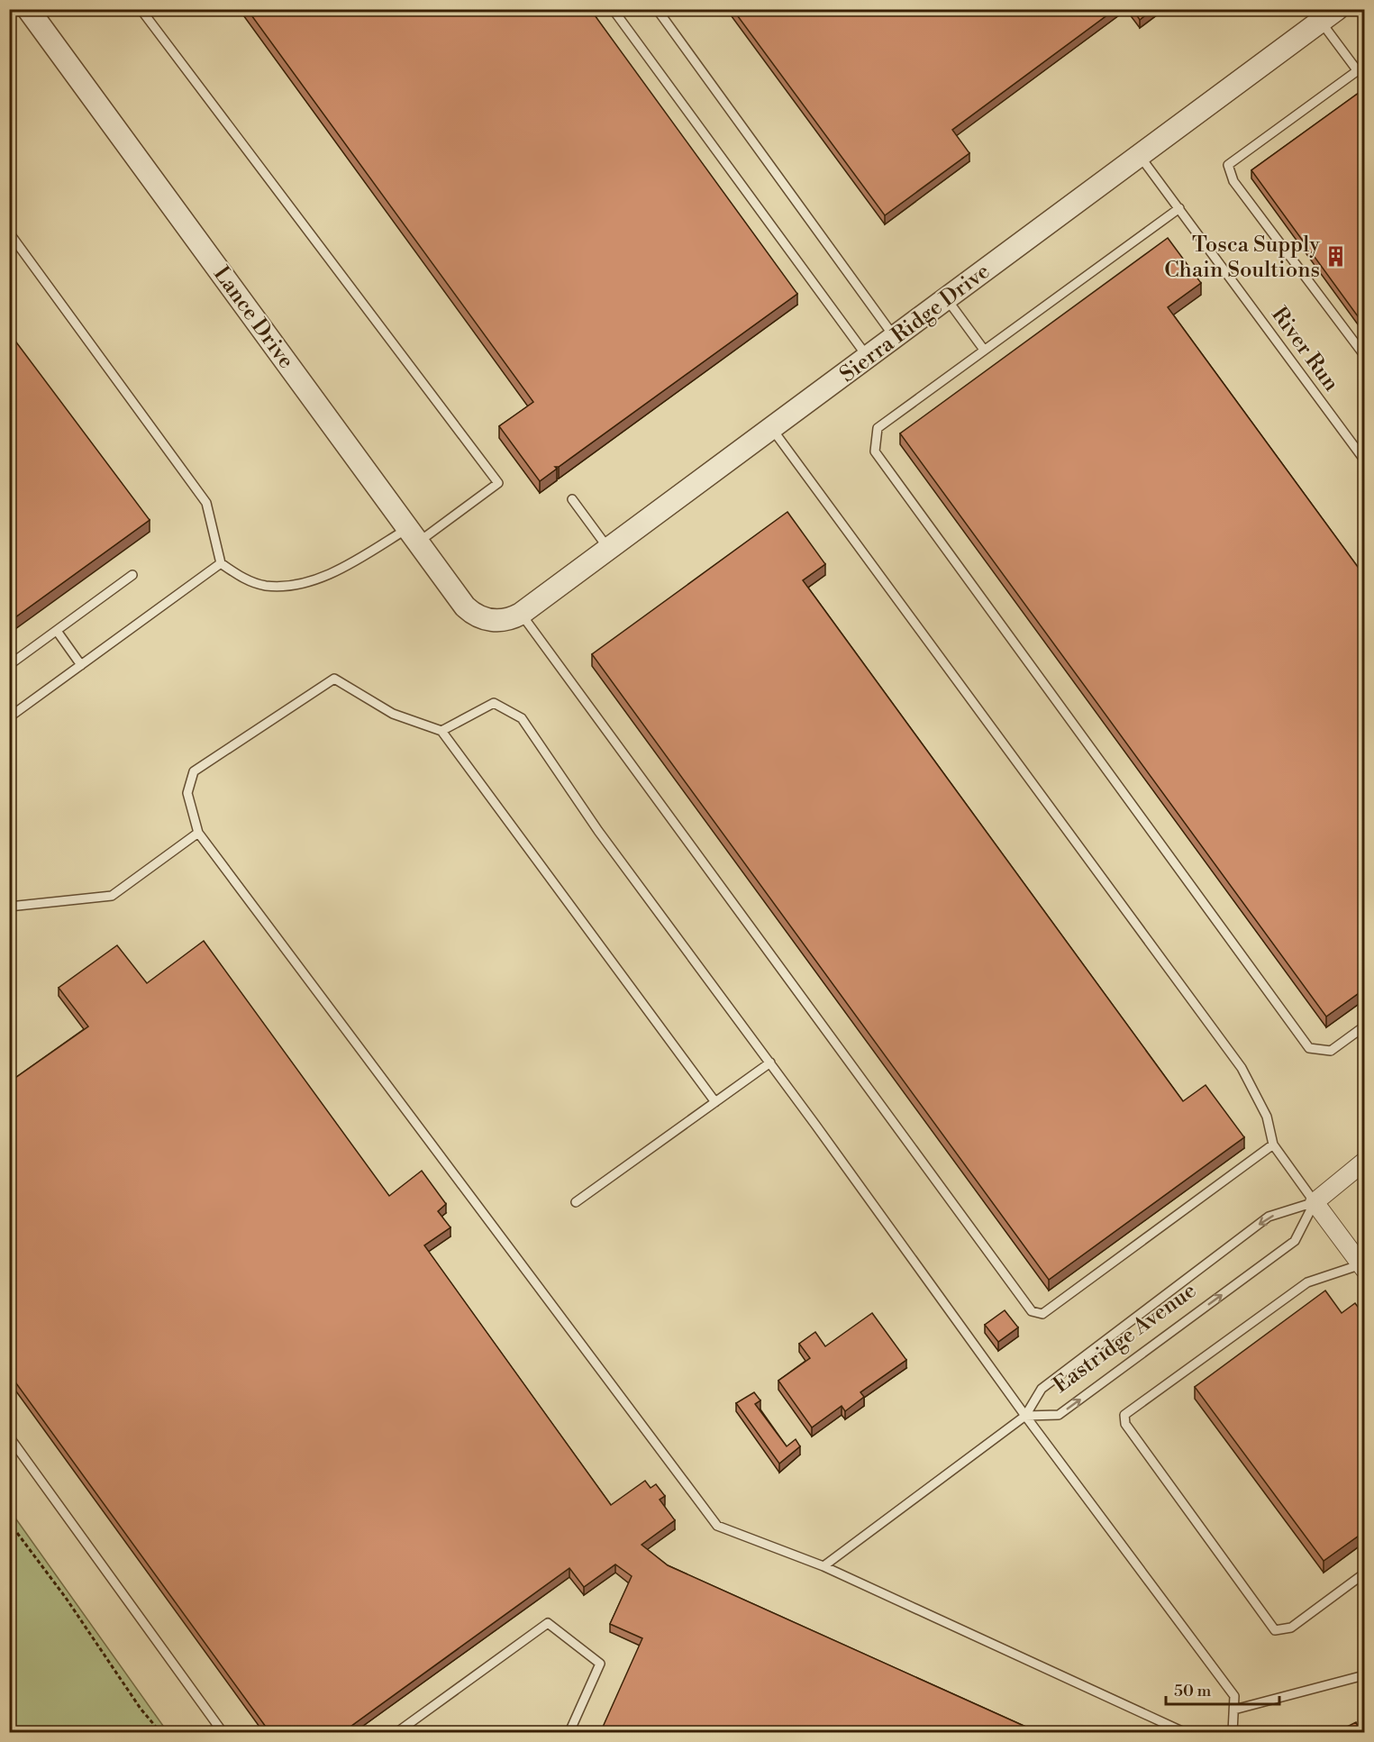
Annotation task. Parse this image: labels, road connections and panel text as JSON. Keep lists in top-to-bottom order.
{
  "streets": {
    "street": ["Lance Drive", "Sierra Ridge Drive", "Eastridge Avenue"],
    "lane": ["River Run"]
  },
  "crossings": [
    ["Lance Drive", "Sierra Ridge Drive"],
    ["Sierra Ridge Drive", "River Run"]
  ],
  "places": {
    "building": ["Tosca Supply Chain Soultions"]
  },
  "scale_bar": "50 m"
}
